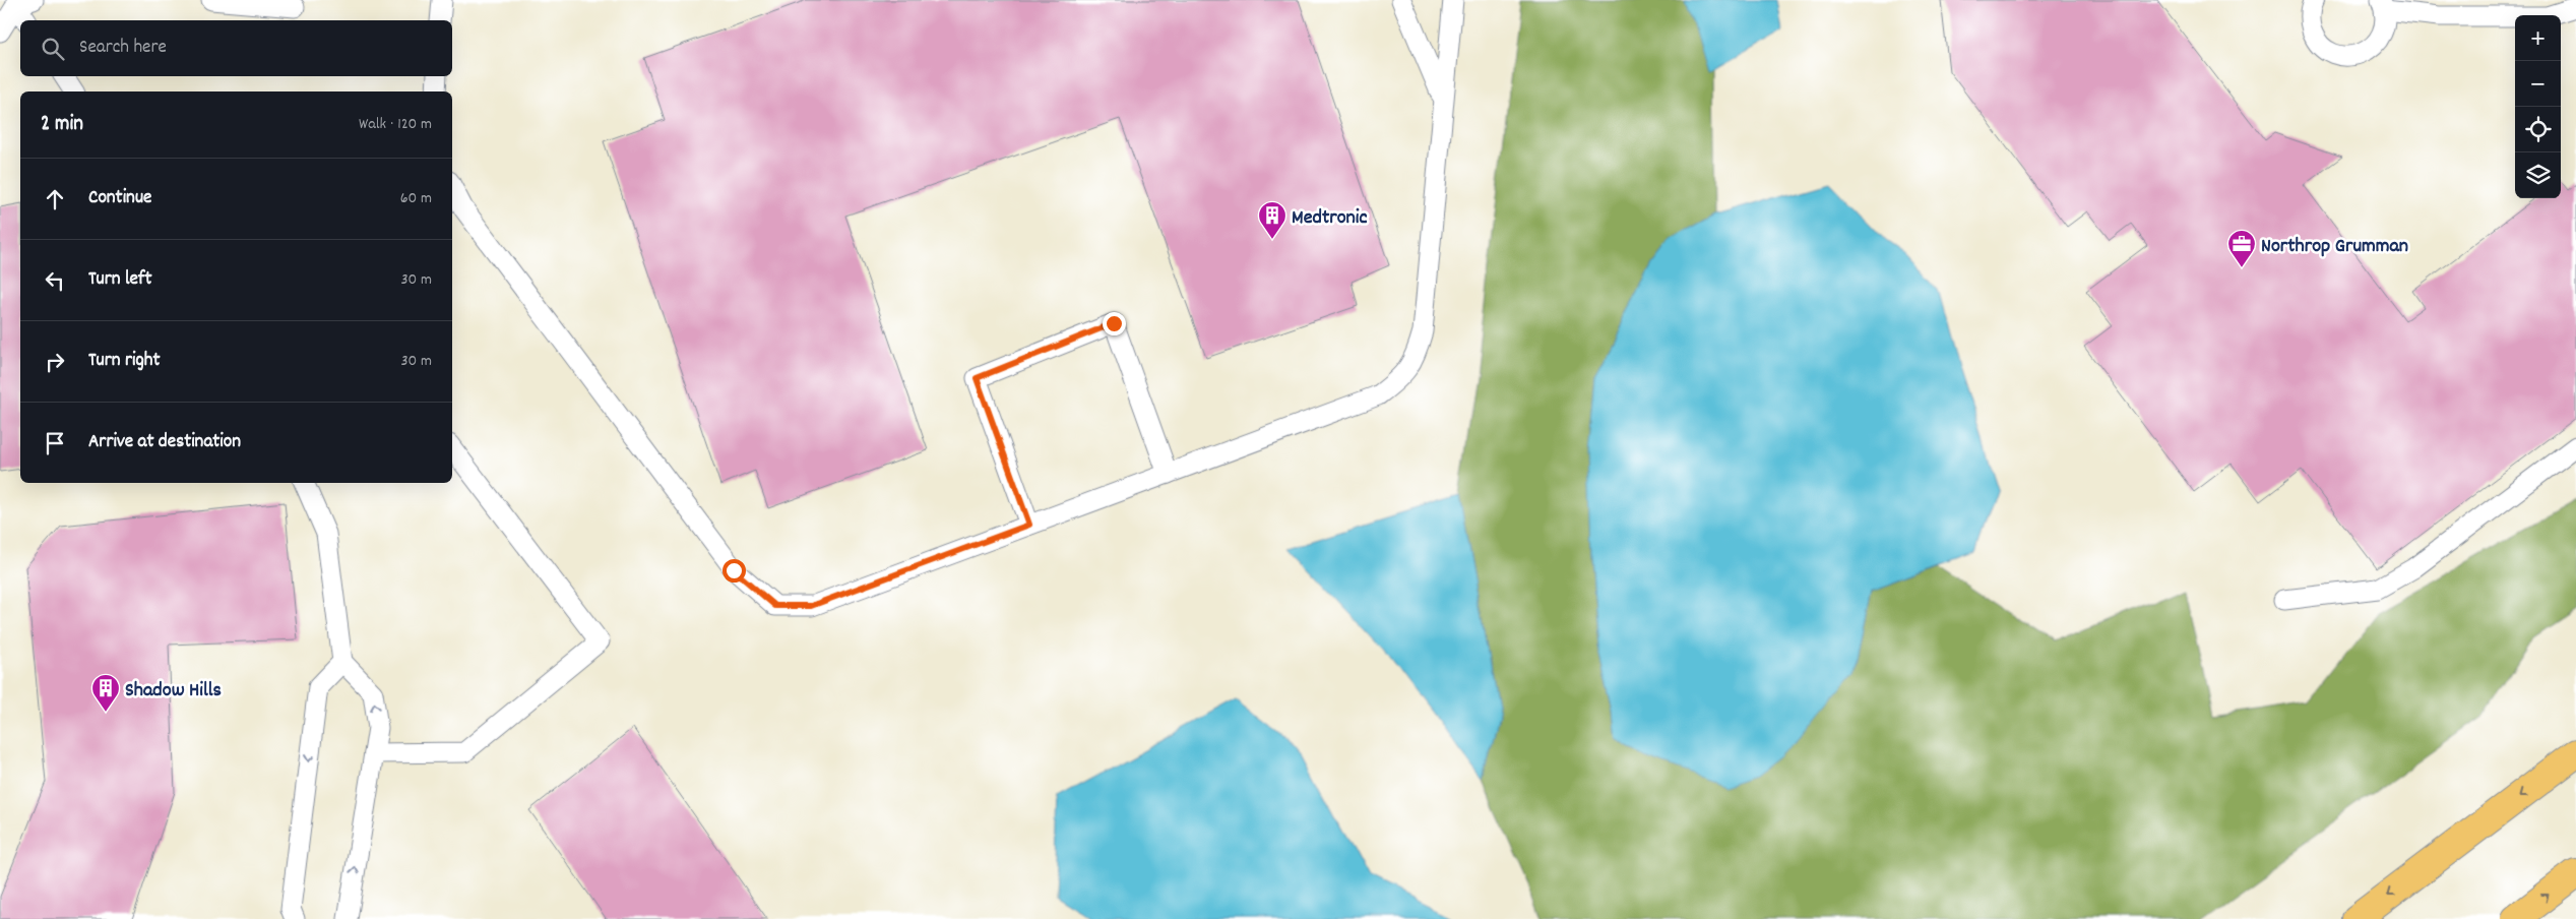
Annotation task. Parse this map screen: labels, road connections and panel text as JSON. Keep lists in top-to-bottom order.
{
  "places": {
    "building": ["Medtronic", "Shadow Hills"],
    "office": ["Northrop Grumman"]
  },
  "page": {
    "map_buttons": ["+", "−"],
    "search": "Search here",
    "heading": ["2 min", "Walk · 120 m"],
    "list": [
      ["Continue", "60 m"],
      ["Turn left", "30 m"],
      ["Turn right", "30 m"],
      "Arrive at destination"
    ]
  }
}
